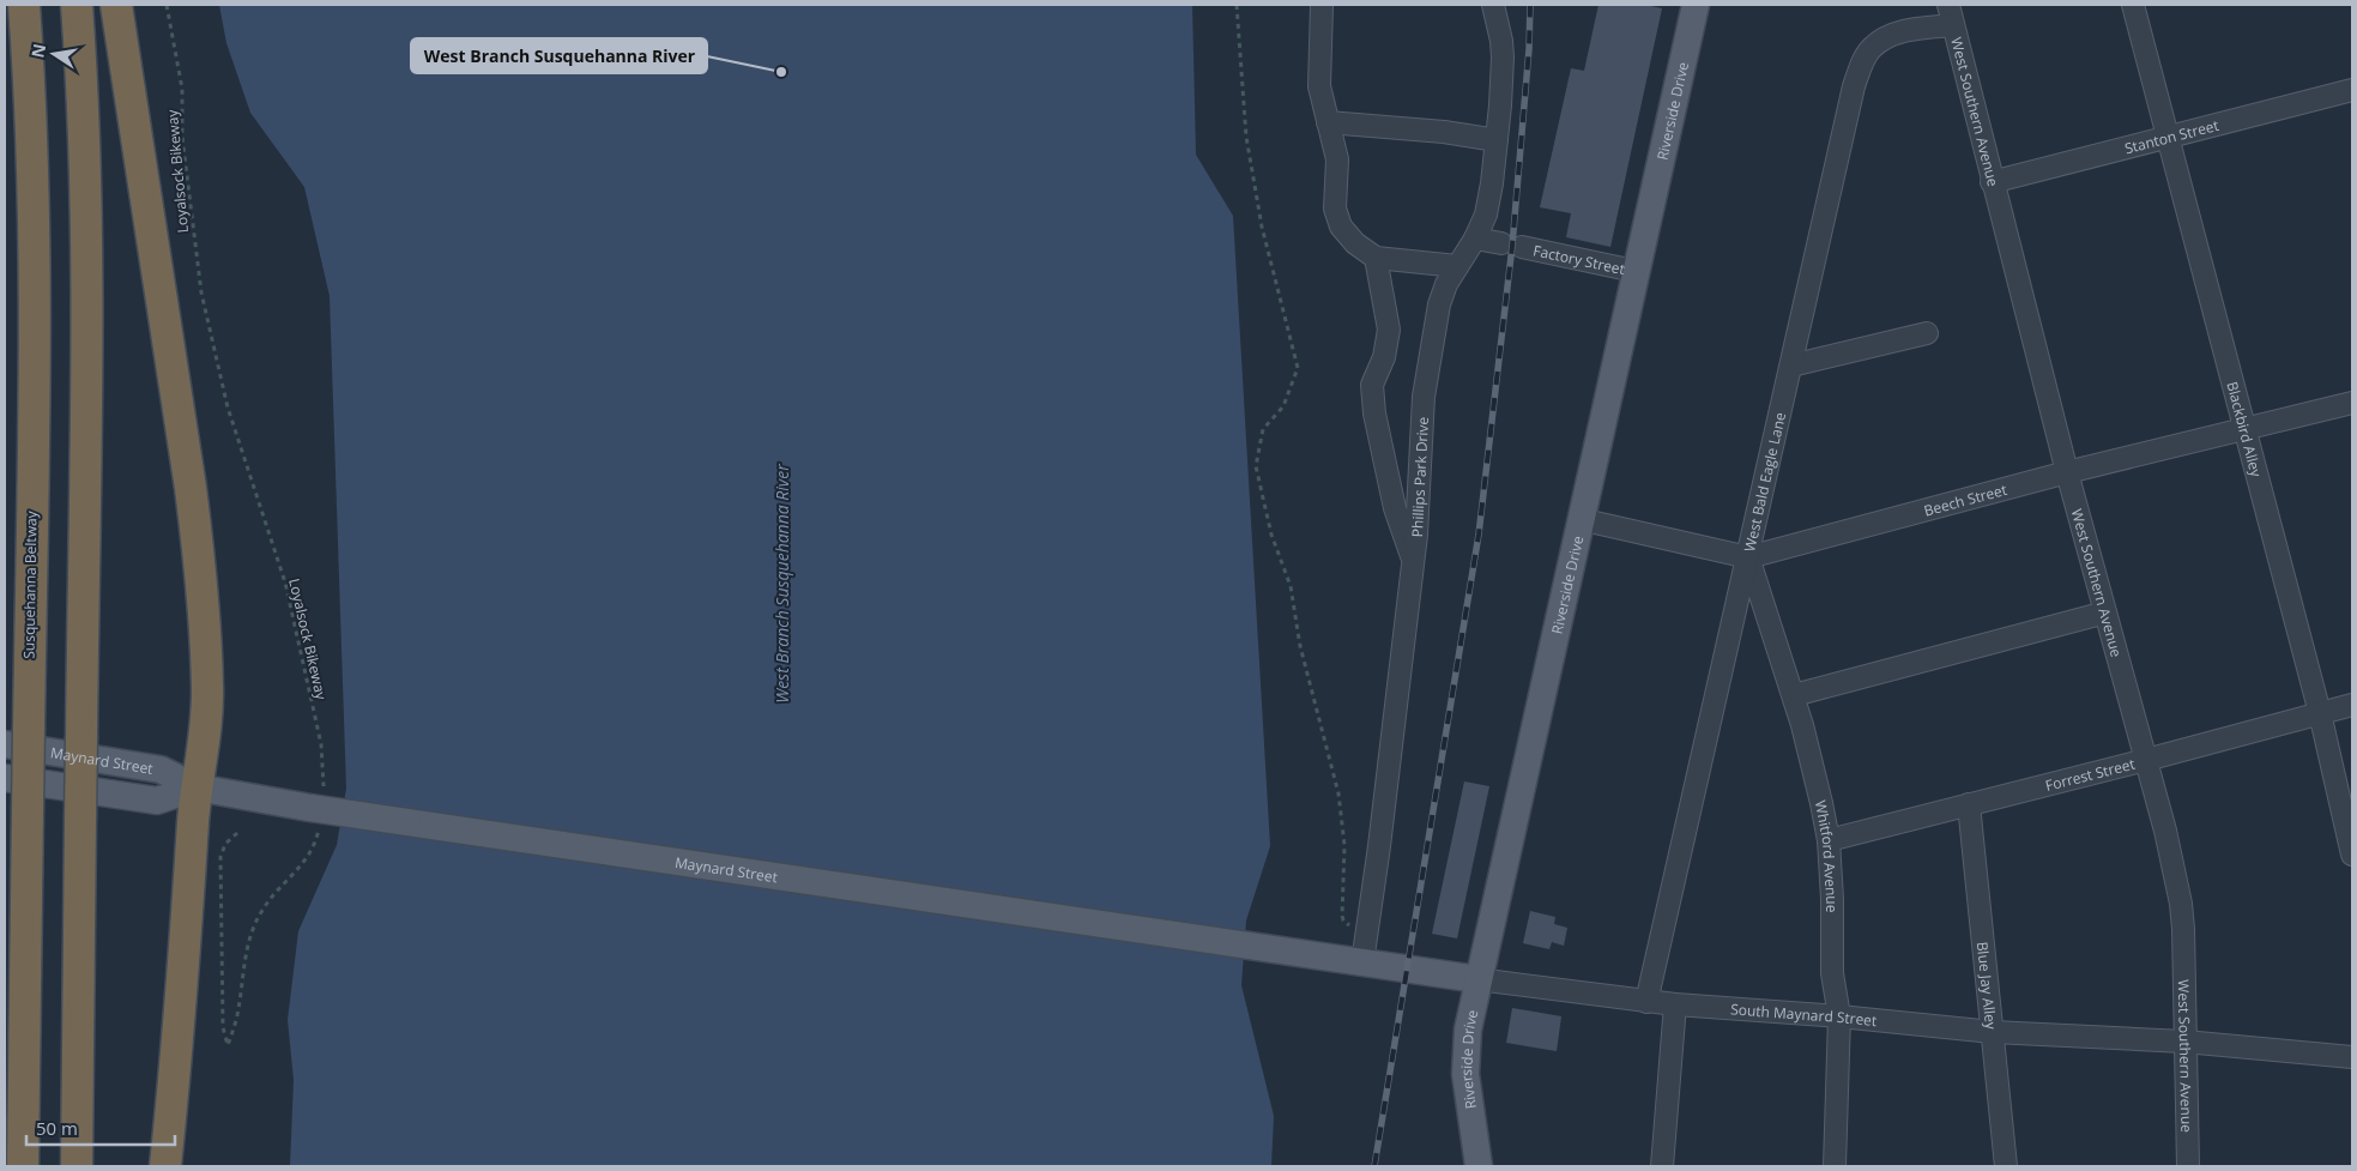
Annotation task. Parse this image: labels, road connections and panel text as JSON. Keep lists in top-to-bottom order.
{
  "streets": {
    "highway": ["Susquehanna Beltway"],
    "main road": ["Riverside Drive", "Maynard Street", "South Maynard Street"],
    "street": [
      "West Southern Avenue",
      "Stanton Street",
      "Factory Street",
      "Blackbird Alley",
      "Phillips Park Drive",
      "West Bald Eagle Lane",
      "Beech Street",
      "Forrest Street",
      "Whitford Avenue",
      "Blue Jay Alley"
    ],
    "path": ["Loyalsock Bikeway"]
  },
  "crossings": [
    ["Riverside Drive", "Factory Street"],
    ["Riverside Drive", "Beech Street"],
    ["Riverside Drive", "South Maynard Street"],
    ["West Southern Avenue", "Stanton Street"],
    ["West Southern Avenue", "West Bald Eagle Lane"],
    ["West Southern Avenue", "Beech Street"],
    ["West Southern Avenue", "Forrest Street"],
    ["West Southern Avenue", "South Maynard Street"],
    ["Stanton Street", "Blackbird Alley"],
    ["Loyalsock Bikeway", "Maynard Street"],
    ["Blackbird Alley", "Beech Street"],
    ["Blackbird Alley", "Forrest Street"],
    ["Phillips Park Drive", "South Maynard Street"],
    ["West Bald Eagle Lane", "Beech Street"],
    ["West Bald Eagle Lane", "Whitford Avenue"],
    ["West Bald Eagle Lane", "South Maynard Street"],
    ["Beech Street", "Whitford Avenue"],
    ["Susquehanna Beltway", "Maynard Street"],
    ["Maynard Street", "South Maynard Street"],
    ["Forrest Street", "Whitford Avenue"],
    ["Forrest Street", "Blue Jay Alley"],
    ["Whitford Avenue", "South Maynard Street"],
    ["Blue Jay Alley", "South Maynard Street"]
  ],
  "water": ["West Branch Susquehanna River"],
  "places": ["West Branch Susquehanna River"],
  "scale_bar": "50 m",
  "north": "left"
}
